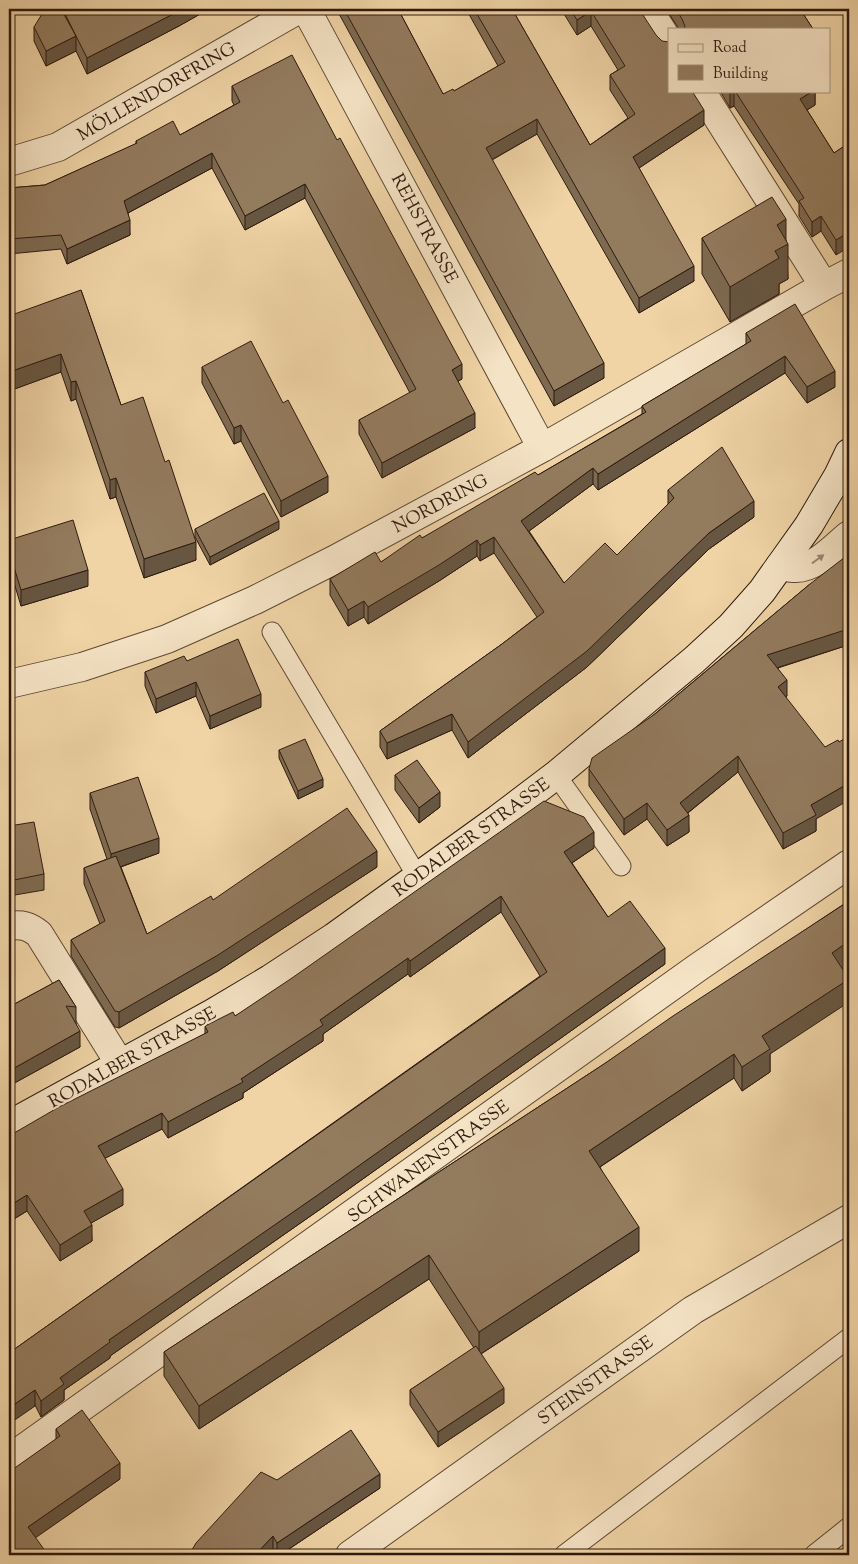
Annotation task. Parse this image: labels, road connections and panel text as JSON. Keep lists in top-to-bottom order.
{
  "streets": {
    "street": [
      "MÖLLENDORFRING",
      "REHSTRASSE",
      "NORDRING",
      "RODALBER STRASSE",
      "SCHWANENSTRASSE",
      "STEINSTRASSE"
    ]
  },
  "crossings": [
    ["REHSTRASSE", "NORDRING"]
  ],
  "legend": ["Road", "Building"]
}
